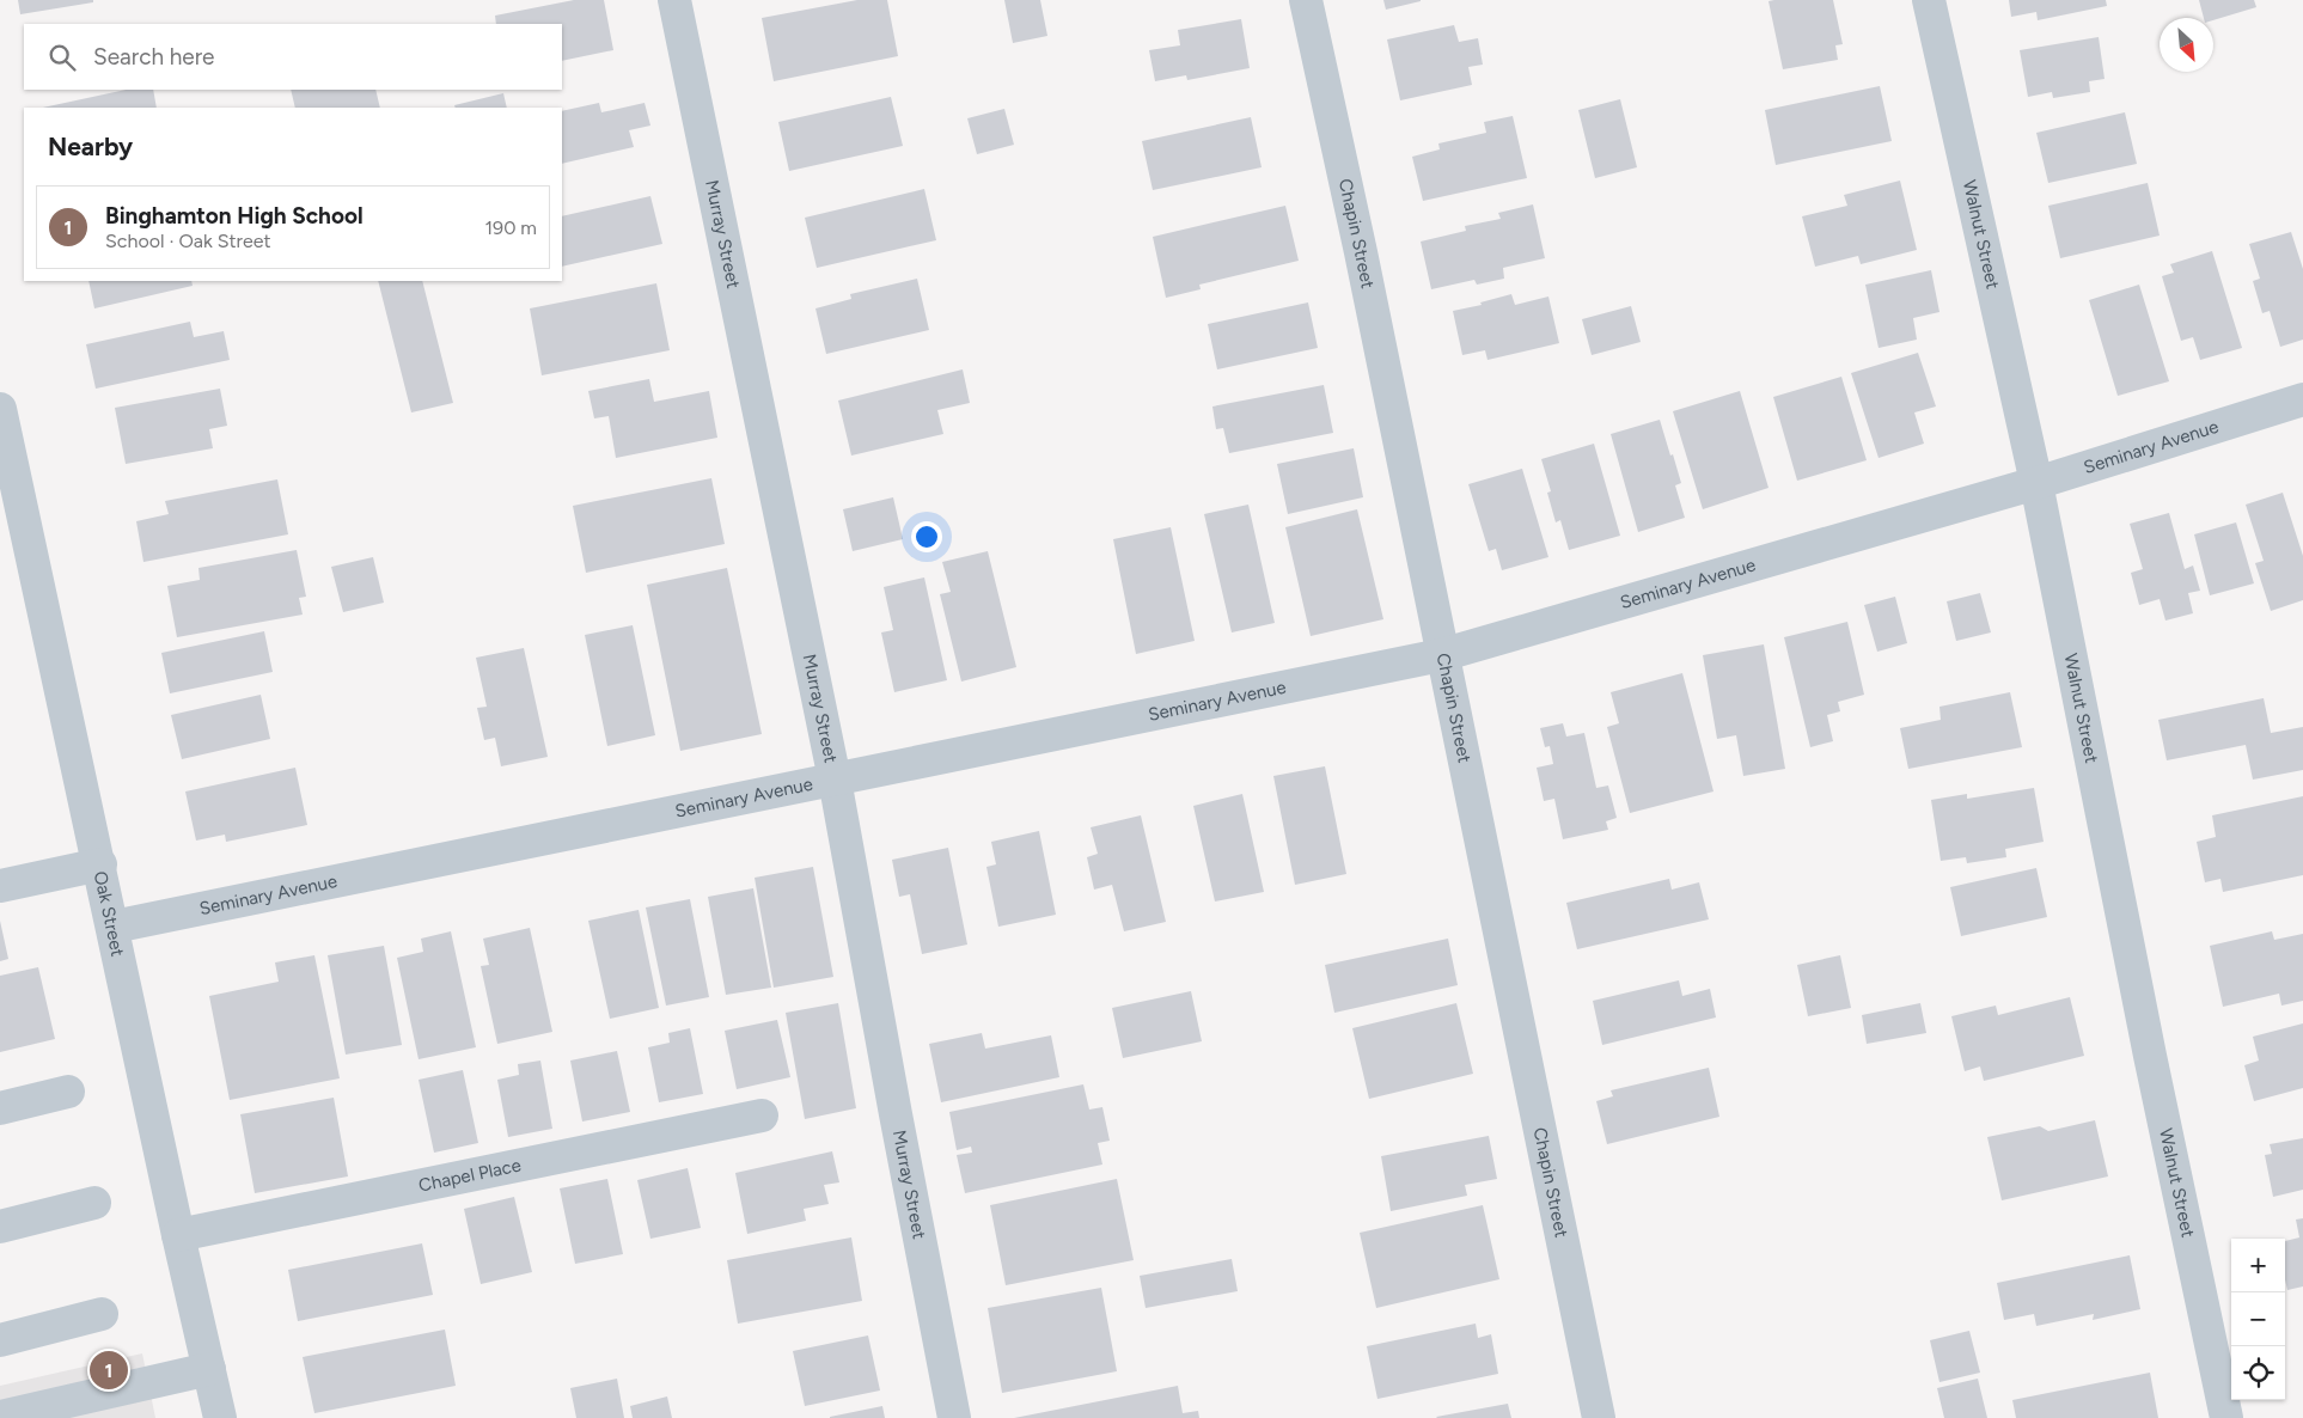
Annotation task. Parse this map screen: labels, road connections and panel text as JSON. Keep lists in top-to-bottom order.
{
  "streets": {
    "street": [
      "Murray Street",
      "Chapin Street",
      "Walnut Street",
      "Seminary Avenue",
      "Oak Street",
      "Chapel Place"
    ]
  },
  "crossings": [
    ["Murray Street", "Seminary Avenue"],
    ["Chapin Street", "Seminary Avenue"],
    ["Walnut Street", "Seminary Avenue"],
    ["Seminary Avenue", "Oak Street"],
    ["Oak Street", "Chapel Place"]
  ],
  "north": "bottom right",
  "page": {
    "search": "Search here",
    "heading": "Nearby",
    "list": [
      {
        "mark": "1",
        "name": "Binghamton High School",
        "note": "School · Oak Street",
        "value": "190 m"
      }
    ],
    "map_buttons": ["+", "−"],
    "pins": "1"
  }
}
